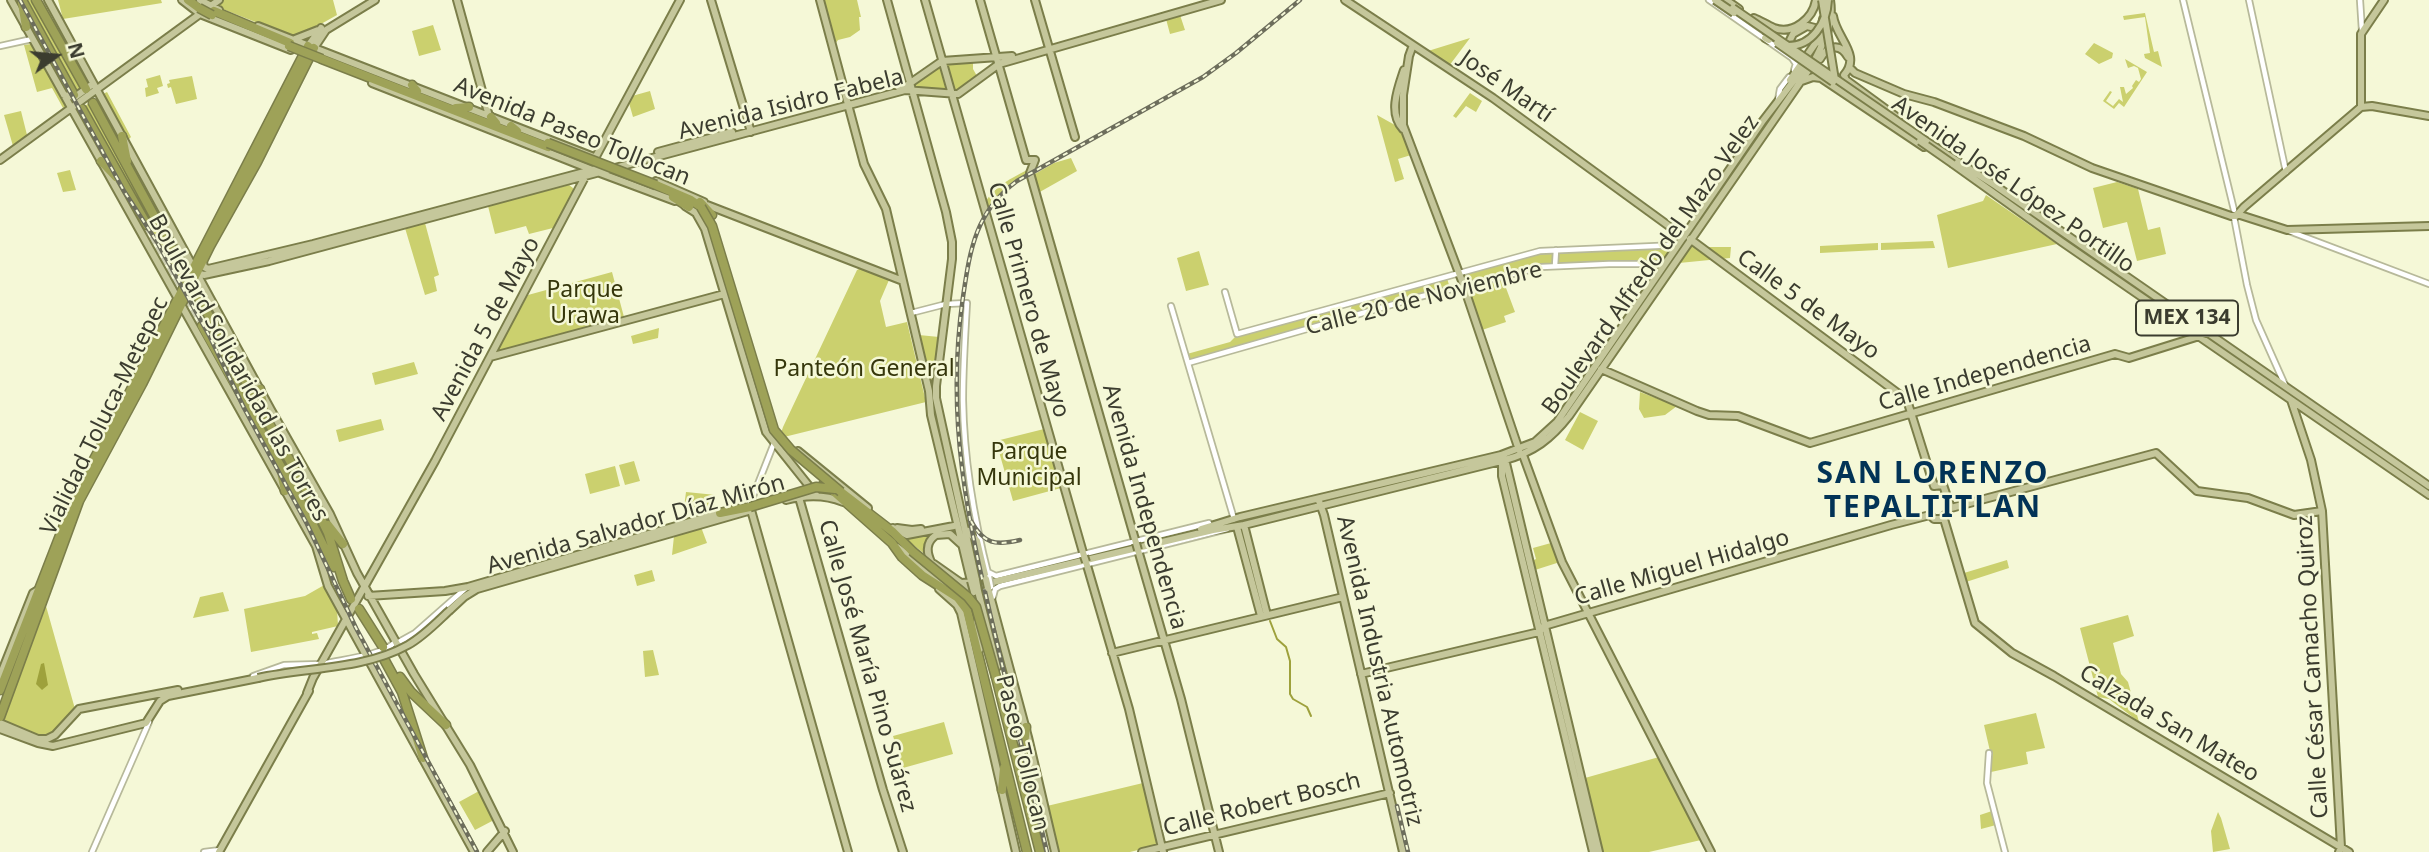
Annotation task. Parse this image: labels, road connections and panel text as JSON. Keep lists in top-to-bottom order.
{
  "streets": {
    "highway": [
      "Avenida Paseo Tollocan",
      "Boulevard Solidaridad las Torres",
      "Vialidad Toluca-Metepec",
      "Paseo Tollocan"
    ],
    "main road": [
      "José Martí",
      "Avenida Isidro Fabela",
      "Avenida José López Portillo",
      "Boulevard Alfredo del Mazo Velez",
      "Calle Primero de Mayo",
      "Calle 5 de Mayo",
      "MEX 134",
      "Avenida 5 de Mayo",
      "Calle Independencia",
      "Avenida Independencia",
      "Avenida Salvador Díaz Mirón",
      "Calle Miguel Hidalgo",
      "Calle José María Pino Suárez",
      "Calle César Camacho Quiroz",
      "Avenida Industria Automotriz",
      "Calzada San Mateo",
      "Calle Robert Bosch"
    ],
    "street": ["Calle 20 de Noviembre"]
  },
  "crossings": [
    ["José Martí", "Boulevard Alfredo del Mazo Velez"],
    ["José Martí", "Calle 5 de Mayo"],
    ["Avenida Isidro Fabela", "Avenida Paseo Tollocan"],
    ["Avenida Isidro Fabela", "Calle Primero de Mayo"],
    ["Avenida Isidro Fabela", "Avenida 5 de Mayo"],
    ["Avenida Isidro Fabela", "Boulevard Solidaridad las Torres"],
    ["Avenida Isidro Fabela", "Vialidad Toluca-Metepec"],
    ["Avenida Paseo Tollocan", "Boulevard Alfredo del Mazo Velez"],
    ["Avenida Paseo Tollocan", "Avenida 5 de Mayo"],
    ["Avenida Paseo Tollocan", "Avenida Salvador Díaz Mirón"],
    ["Avenida Paseo Tollocan", "Paseo Tollocan"],
    ["Avenida José López Portillo", "Calle Independencia"],
    ["Avenida José López Portillo", "Calle César Camacho Quiroz"],
    ["Boulevard Alfredo del Mazo Velez", "Calle 20 de Noviembre"],
    ["Boulevard Alfredo del Mazo Velez", "Calle Primero de Mayo"],
    ["Boulevard Alfredo del Mazo Velez", "Calle 5 de Mayo"],
    ["Boulevard Alfredo del Mazo Velez", "Calle Independencia"],
    ["Boulevard Alfredo del Mazo Velez", "Avenida Independencia"],
    ["Boulevard Alfredo del Mazo Velez", "Avenida Industria Automotriz"],
    ["Calle Primero de Mayo", "Calle Robert Bosch"],
    ["Calle 5 de Mayo", "Calle Independencia"],
    ["Avenida 5 de Mayo", "Boulevard Solidaridad las Torres"],
    ["Avenida 5 de Mayo", "Avenida Salvador Díaz Mirón"],
    ["Boulevard Solidaridad las Torres", "Vialidad Toluca-Metepec"],
    ["Boulevard Solidaridad las Torres", "Avenida Salvador Díaz Mirón"],
    ["Avenida Independencia", "Calle Robert Bosch"],
    ["Avenida Salvador Díaz Mirón", "Calle José María Pino Suárez"],
    ["Calle Miguel Hidalgo", "Avenida Industria Automotriz"],
    ["Calle Miguel Hidalgo", "Calzada San Mateo"],
    ["Calle César Camacho Quiroz", "Calzada San Mateo"],
    ["Avenida Industria Automotriz", "Calle Robert Bosch"]
  ],
  "districts": ["SAN LORENZO TEPALTITLAN"],
  "parks": ["Parque Urawa", "Panteón General", "Parque Municipal"],
  "north": "right"
}
